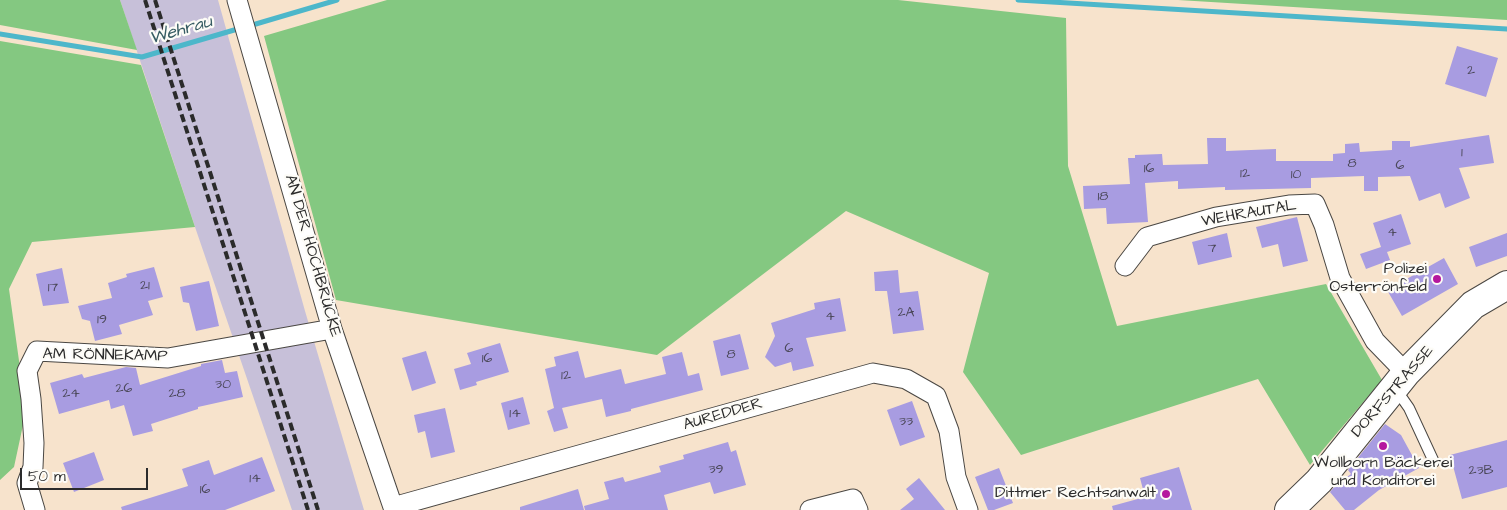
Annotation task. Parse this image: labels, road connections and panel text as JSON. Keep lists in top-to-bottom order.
{
  "streets": {
    "main road": ["DORFSTRASSE"],
    "street": [
      "WEHRAUTAL",
      "AN DER HOCHBRÜCKE",
      "AM RÖNNEKAMP",
      "AUREDDER"
    ]
  },
  "crossings": [
    ["WEHRAUTAL", "DORFSTRASSE"],
    ["AN DER HOCHBRÜCKE", "AM RÖNNEKAMP"],
    ["AN DER HOCHBRÜCKE", "AUREDDER"]
  ],
  "water": ["Wehrau"],
  "places": ["Polizei Osterrönfeld", "Wollborn Bäckerei und Konditorei", "Dittmer Rechtsanwalt"],
  "house_numbers": [
    "2",
    "1",
    "8",
    "6",
    "16",
    "12",
    "10",
    "18",
    "4",
    "7",
    "21",
    "17",
    "2A",
    "4",
    "19",
    "6",
    "8",
    "16",
    "12",
    "30",
    "26",
    "24",
    "28",
    "14",
    "33",
    "39",
    "23B",
    "14",
    "16"
  ],
  "scale_bar": "50 m"
}
